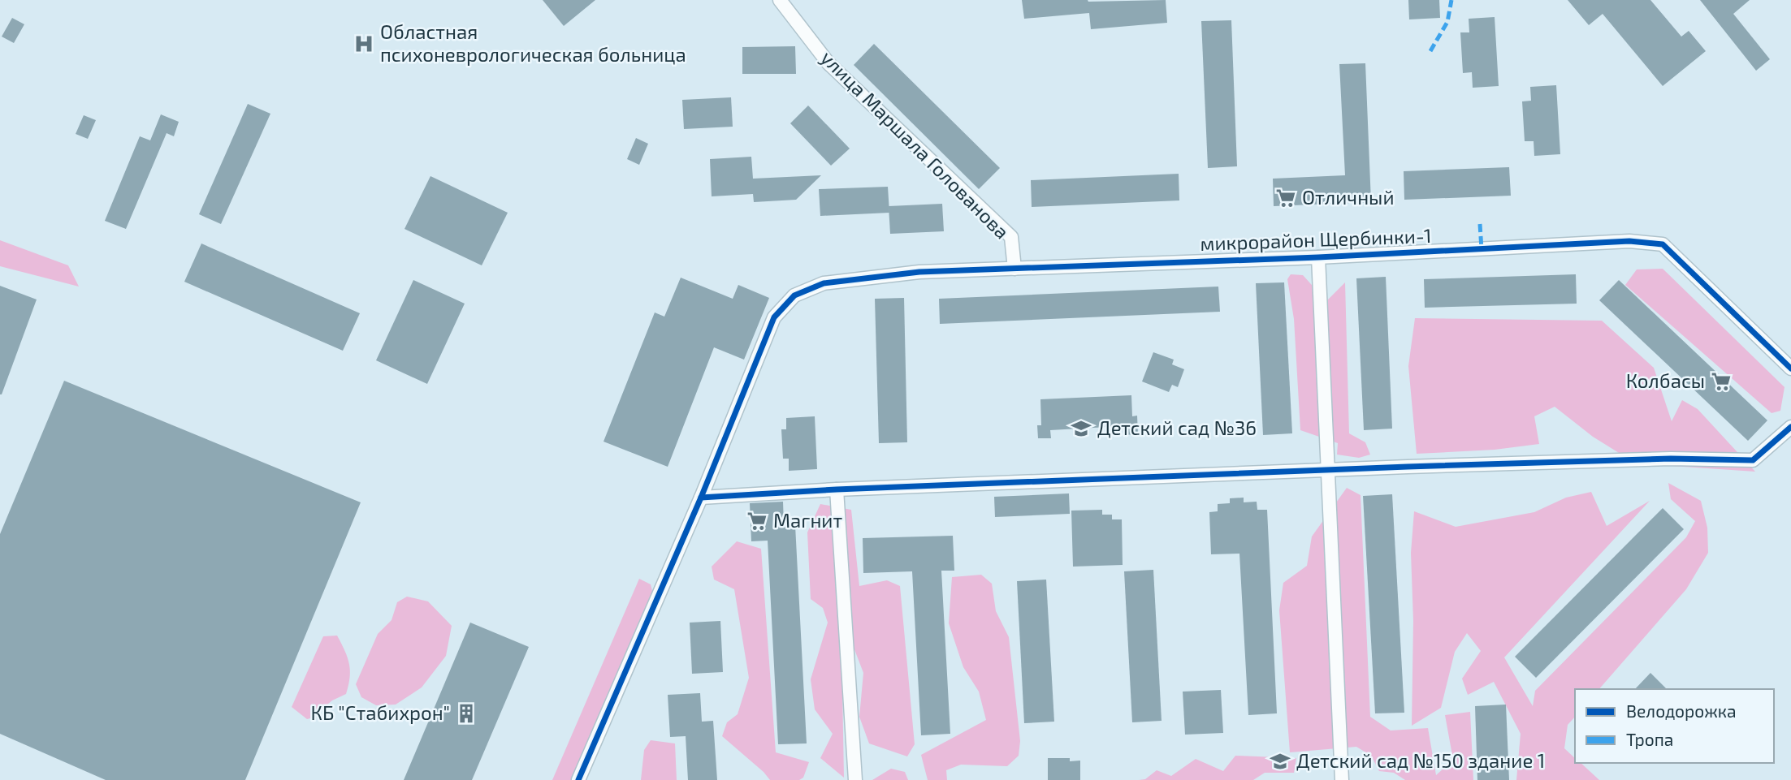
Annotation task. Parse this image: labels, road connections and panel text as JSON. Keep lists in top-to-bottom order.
{
  "streets": {
    "street": ["улица Маршала Голованова", "микрорайон Щербинки-1"]
  },
  "crossings": [
    ["улица Маршала Голованова", "микрорайон Щербинки-1"]
  ],
  "places": {
    "hospital": ["Областная психоневрологическая больница"],
    "supermarket": ["Отличный", "Колбасы", "Магнит"],
    "school or university": ["Детский сад №36", "Детский сад №150 здание 1"],
    "building": ["КБ \"Стабихрон\""]
  },
  "legend": ["Велодорожка", "Тропа"]
}
